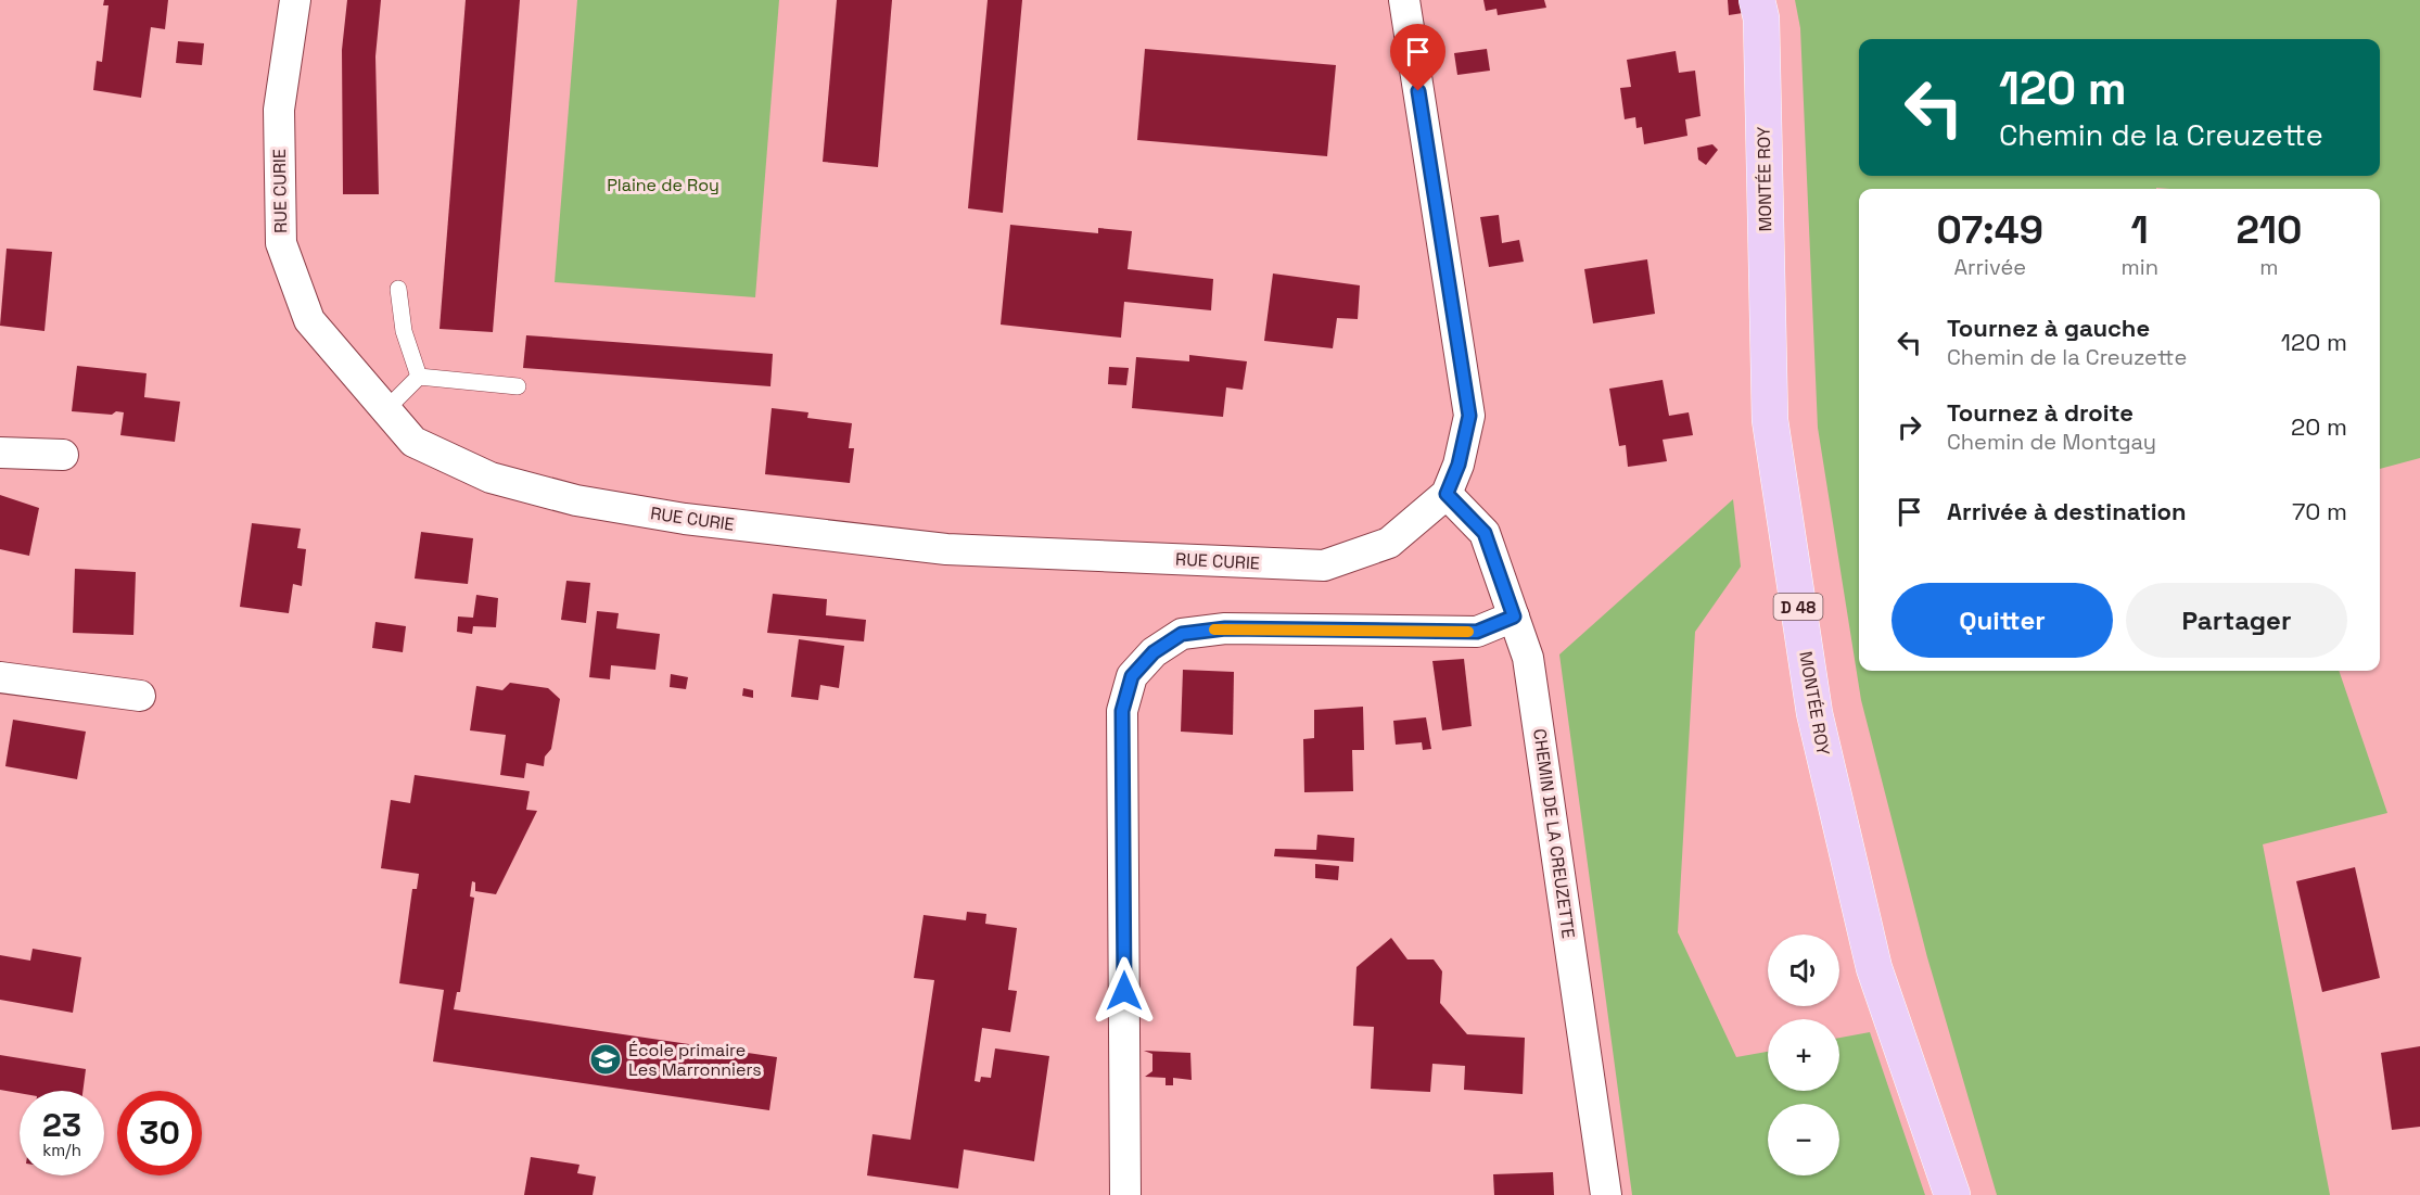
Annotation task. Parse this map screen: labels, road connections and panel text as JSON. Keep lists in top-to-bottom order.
{
  "streets": {
    "main road": ["MONTÉE ROY", "D 48"],
    "street": ["RUE CURIE", "CHEMIN DE LA CREUZETTE"]
  },
  "crossings": [
    ["RUE CURIE", "CHEMIN DE LA CREUZETTE"]
  ],
  "parks": ["Plaine de Roy"],
  "places": {
    "school or university": ["École primaire Les Marronniers"]
  },
  "page": {
    "turn": ["120 m", "Chemin de la Creuzette"],
    "eta": [
      "07:49",
      "Arrivée",
      "1",
      "min",
      "210",
      "m"
    ],
    "list": [
      {
        "name": "Tournez à gauche",
        "note": "Chemin de la Creuzette",
        "value": "120 m"
      },
      {
        "name": "Tournez à droite",
        "note": "Chemin de Montgay",
        "value": "20 m"
      },
      {
        "name": "Arrivée à destination",
        "value": "70 m"
      }
    ],
    "buttons": ["Quitter", "Partager"],
    "map_buttons": ["+", "−"],
    "speed": "23 km/h",
    "limit": "30"
  }
}
